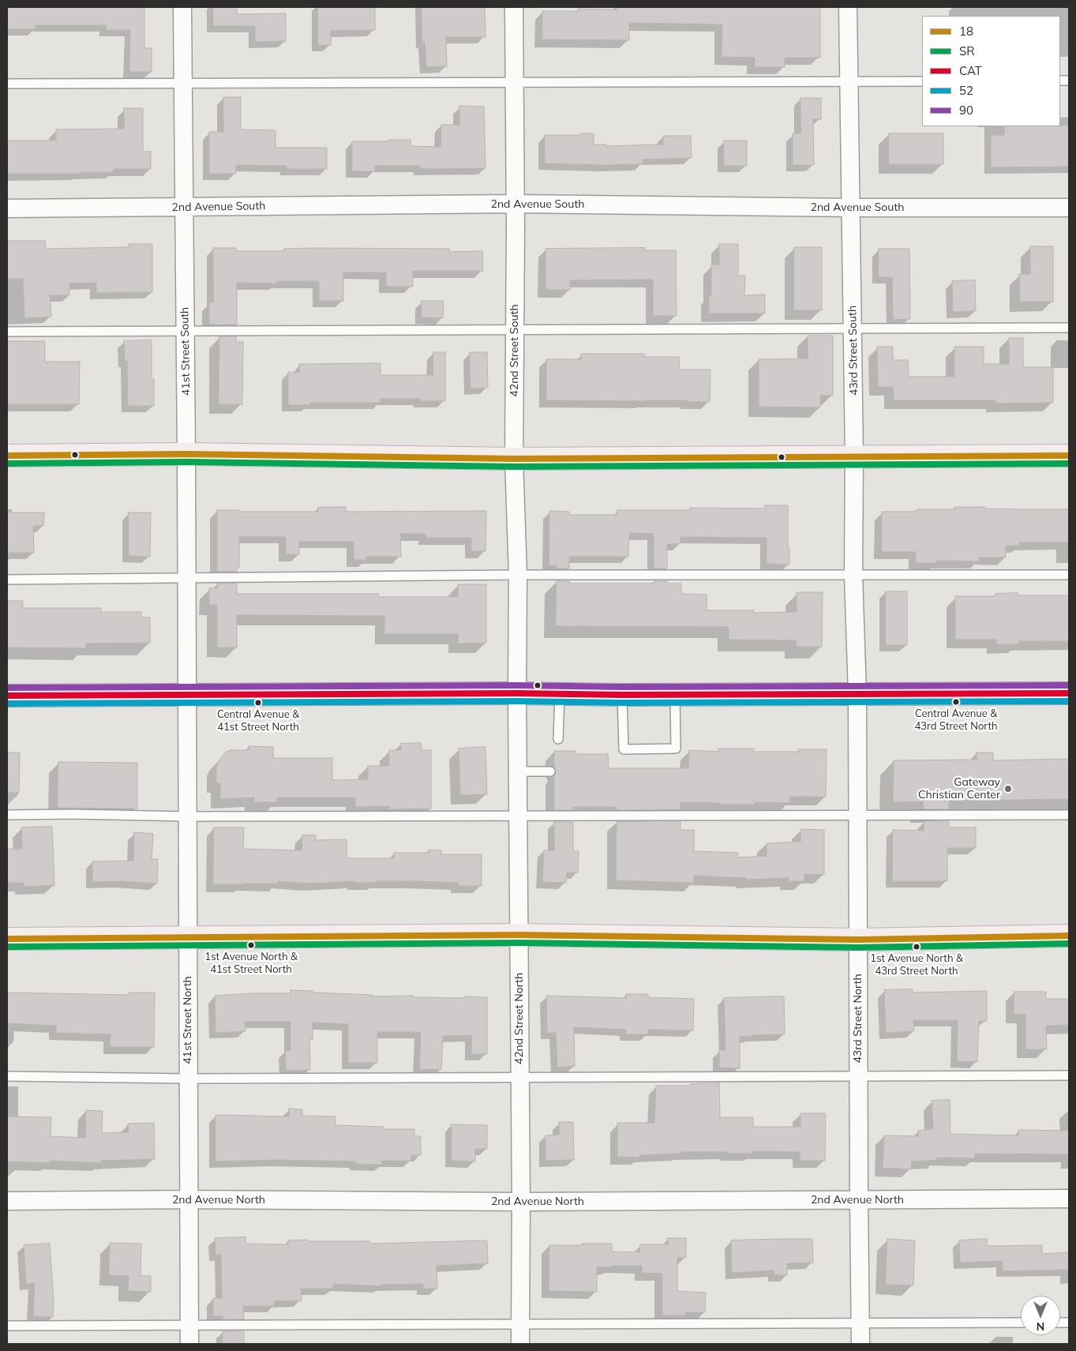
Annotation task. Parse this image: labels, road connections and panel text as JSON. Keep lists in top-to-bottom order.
{
  "streets": {
    "street": [
      "2nd Avenue South",
      "42nd Street South",
      "43rd Street South",
      "41st Street South",
      "42nd Street North",
      "43rd Street North",
      "41st Street North",
      "2nd Avenue North"
    ]
  },
  "crossings": [
    ["2nd Avenue South", "42nd Street South"],
    ["2nd Avenue South", "43rd Street South"],
    ["2nd Avenue South", "41st Street South"],
    ["42nd Street South", "42nd Street North"],
    ["43rd Street South", "43rd Street North"],
    ["41st Street South", "41st Street North"],
    ["42nd Street North", "2nd Avenue North"],
    ["43rd Street North", "2nd Avenue North"],
    ["41st Street North", "2nd Avenue North"]
  ],
  "places": [
    "Central Avenue & 43rd Street North",
    "Central Avenue & 41st Street North",
    "Gateway Christian Center",
    "1st Avenue North & 41st Street North",
    "1st Avenue North & 43rd Street North"
  ],
  "lines": [
    "transit line 18",
    "transit line SR",
    "transit line 90",
    "transit line CAT",
    "transit line 52"
  ],
  "legend": [
    "18",
    "SR",
    "CAT",
    "52",
    "90"
  ],
  "north": "bottom"
}
